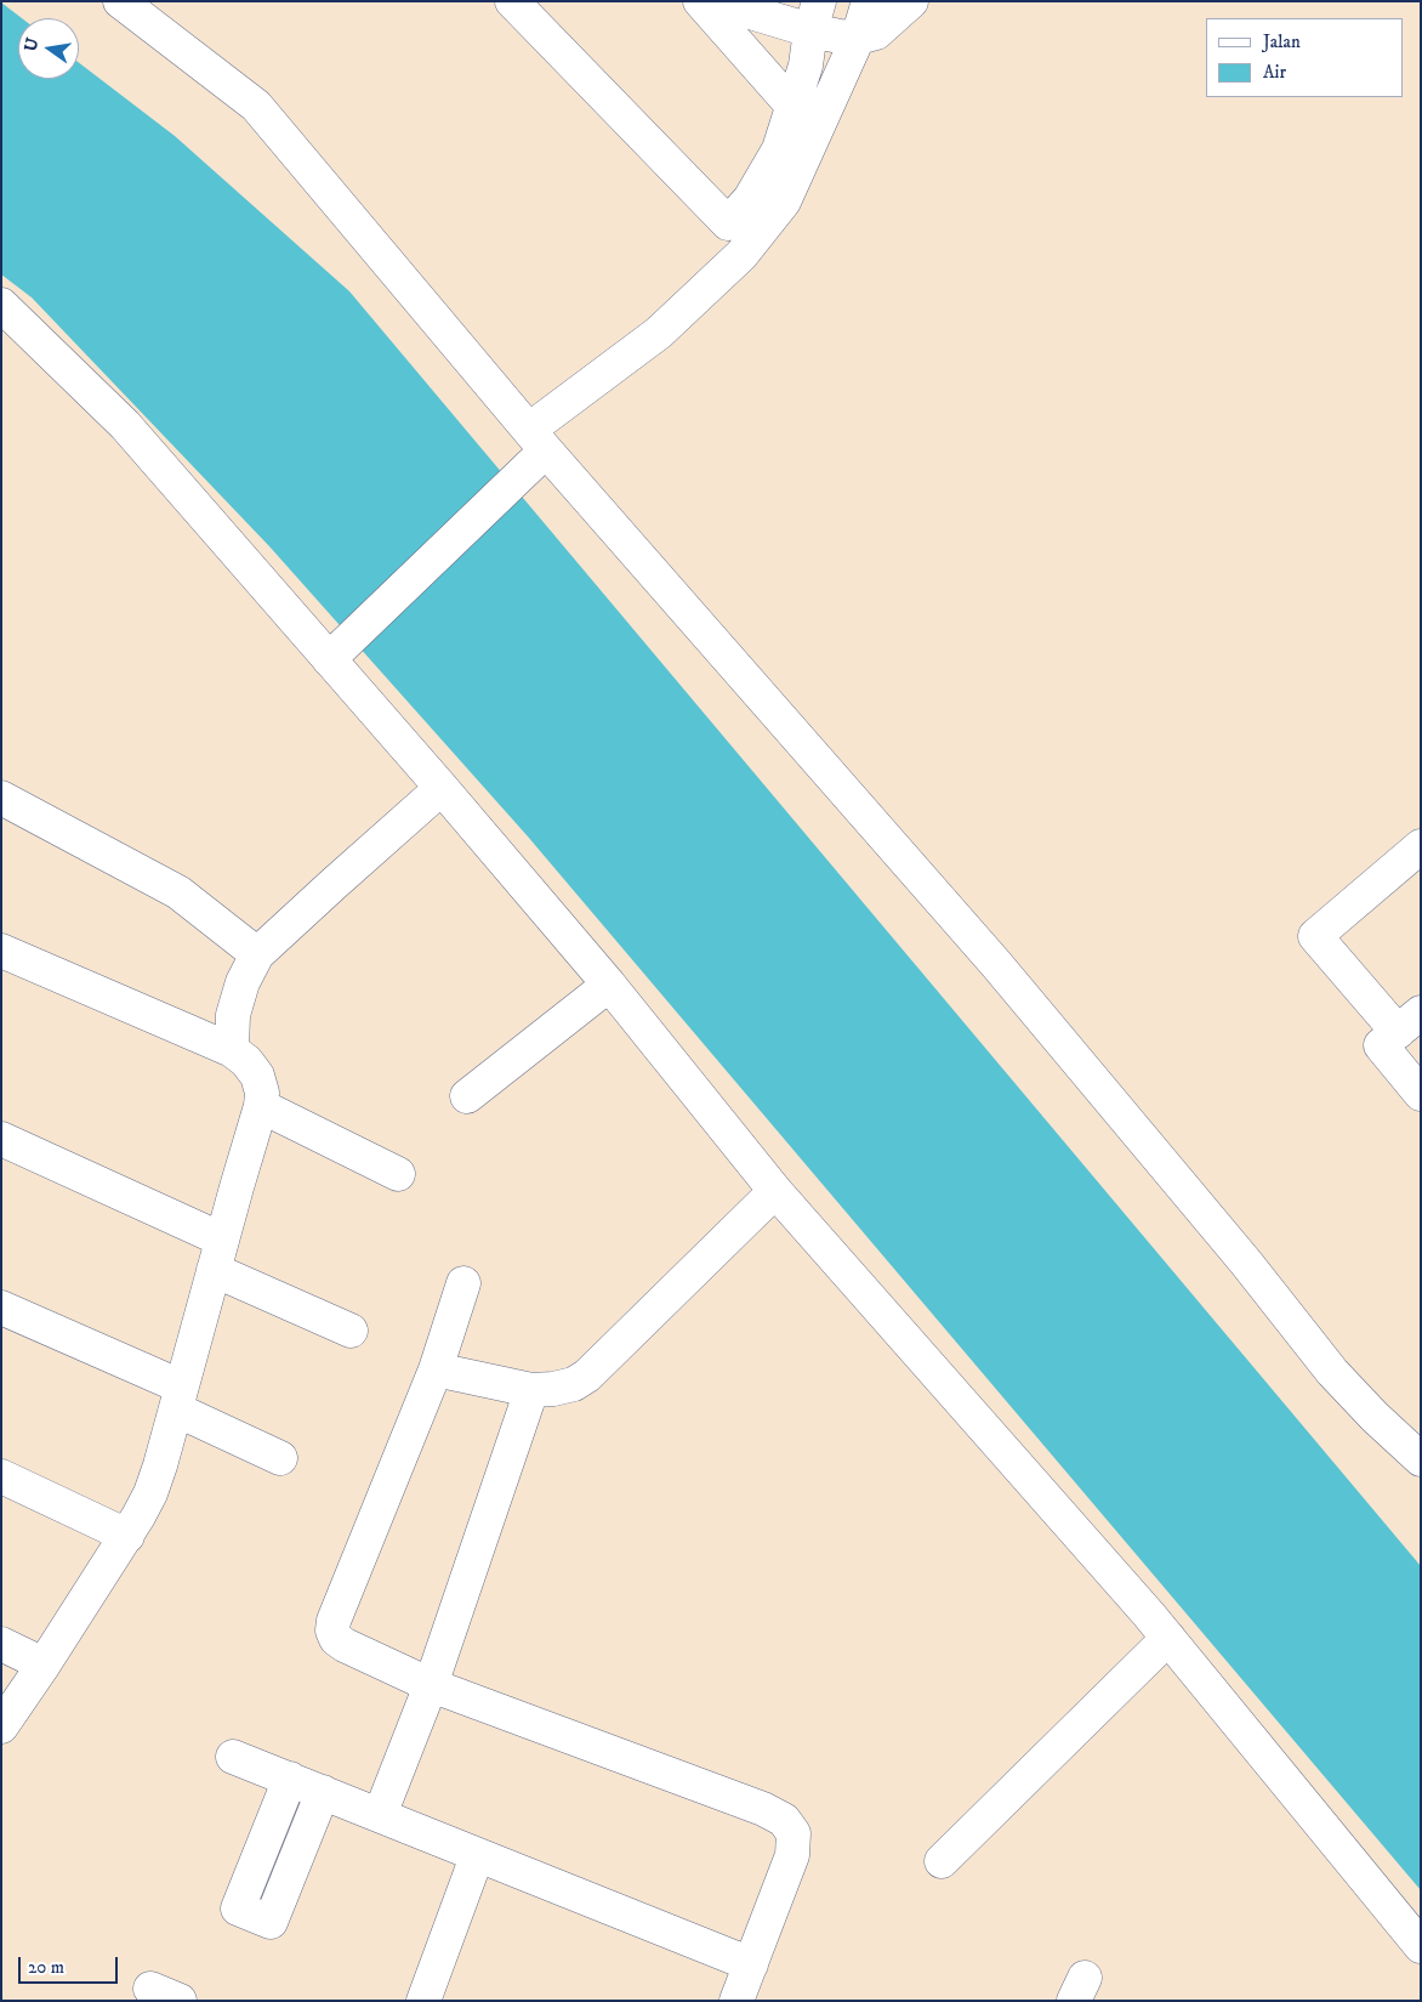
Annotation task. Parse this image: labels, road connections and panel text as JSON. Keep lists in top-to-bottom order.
{
  "legend": ["Jalan", "Air"],
  "scale_bar": "20 m",
  "north": "left"
}
